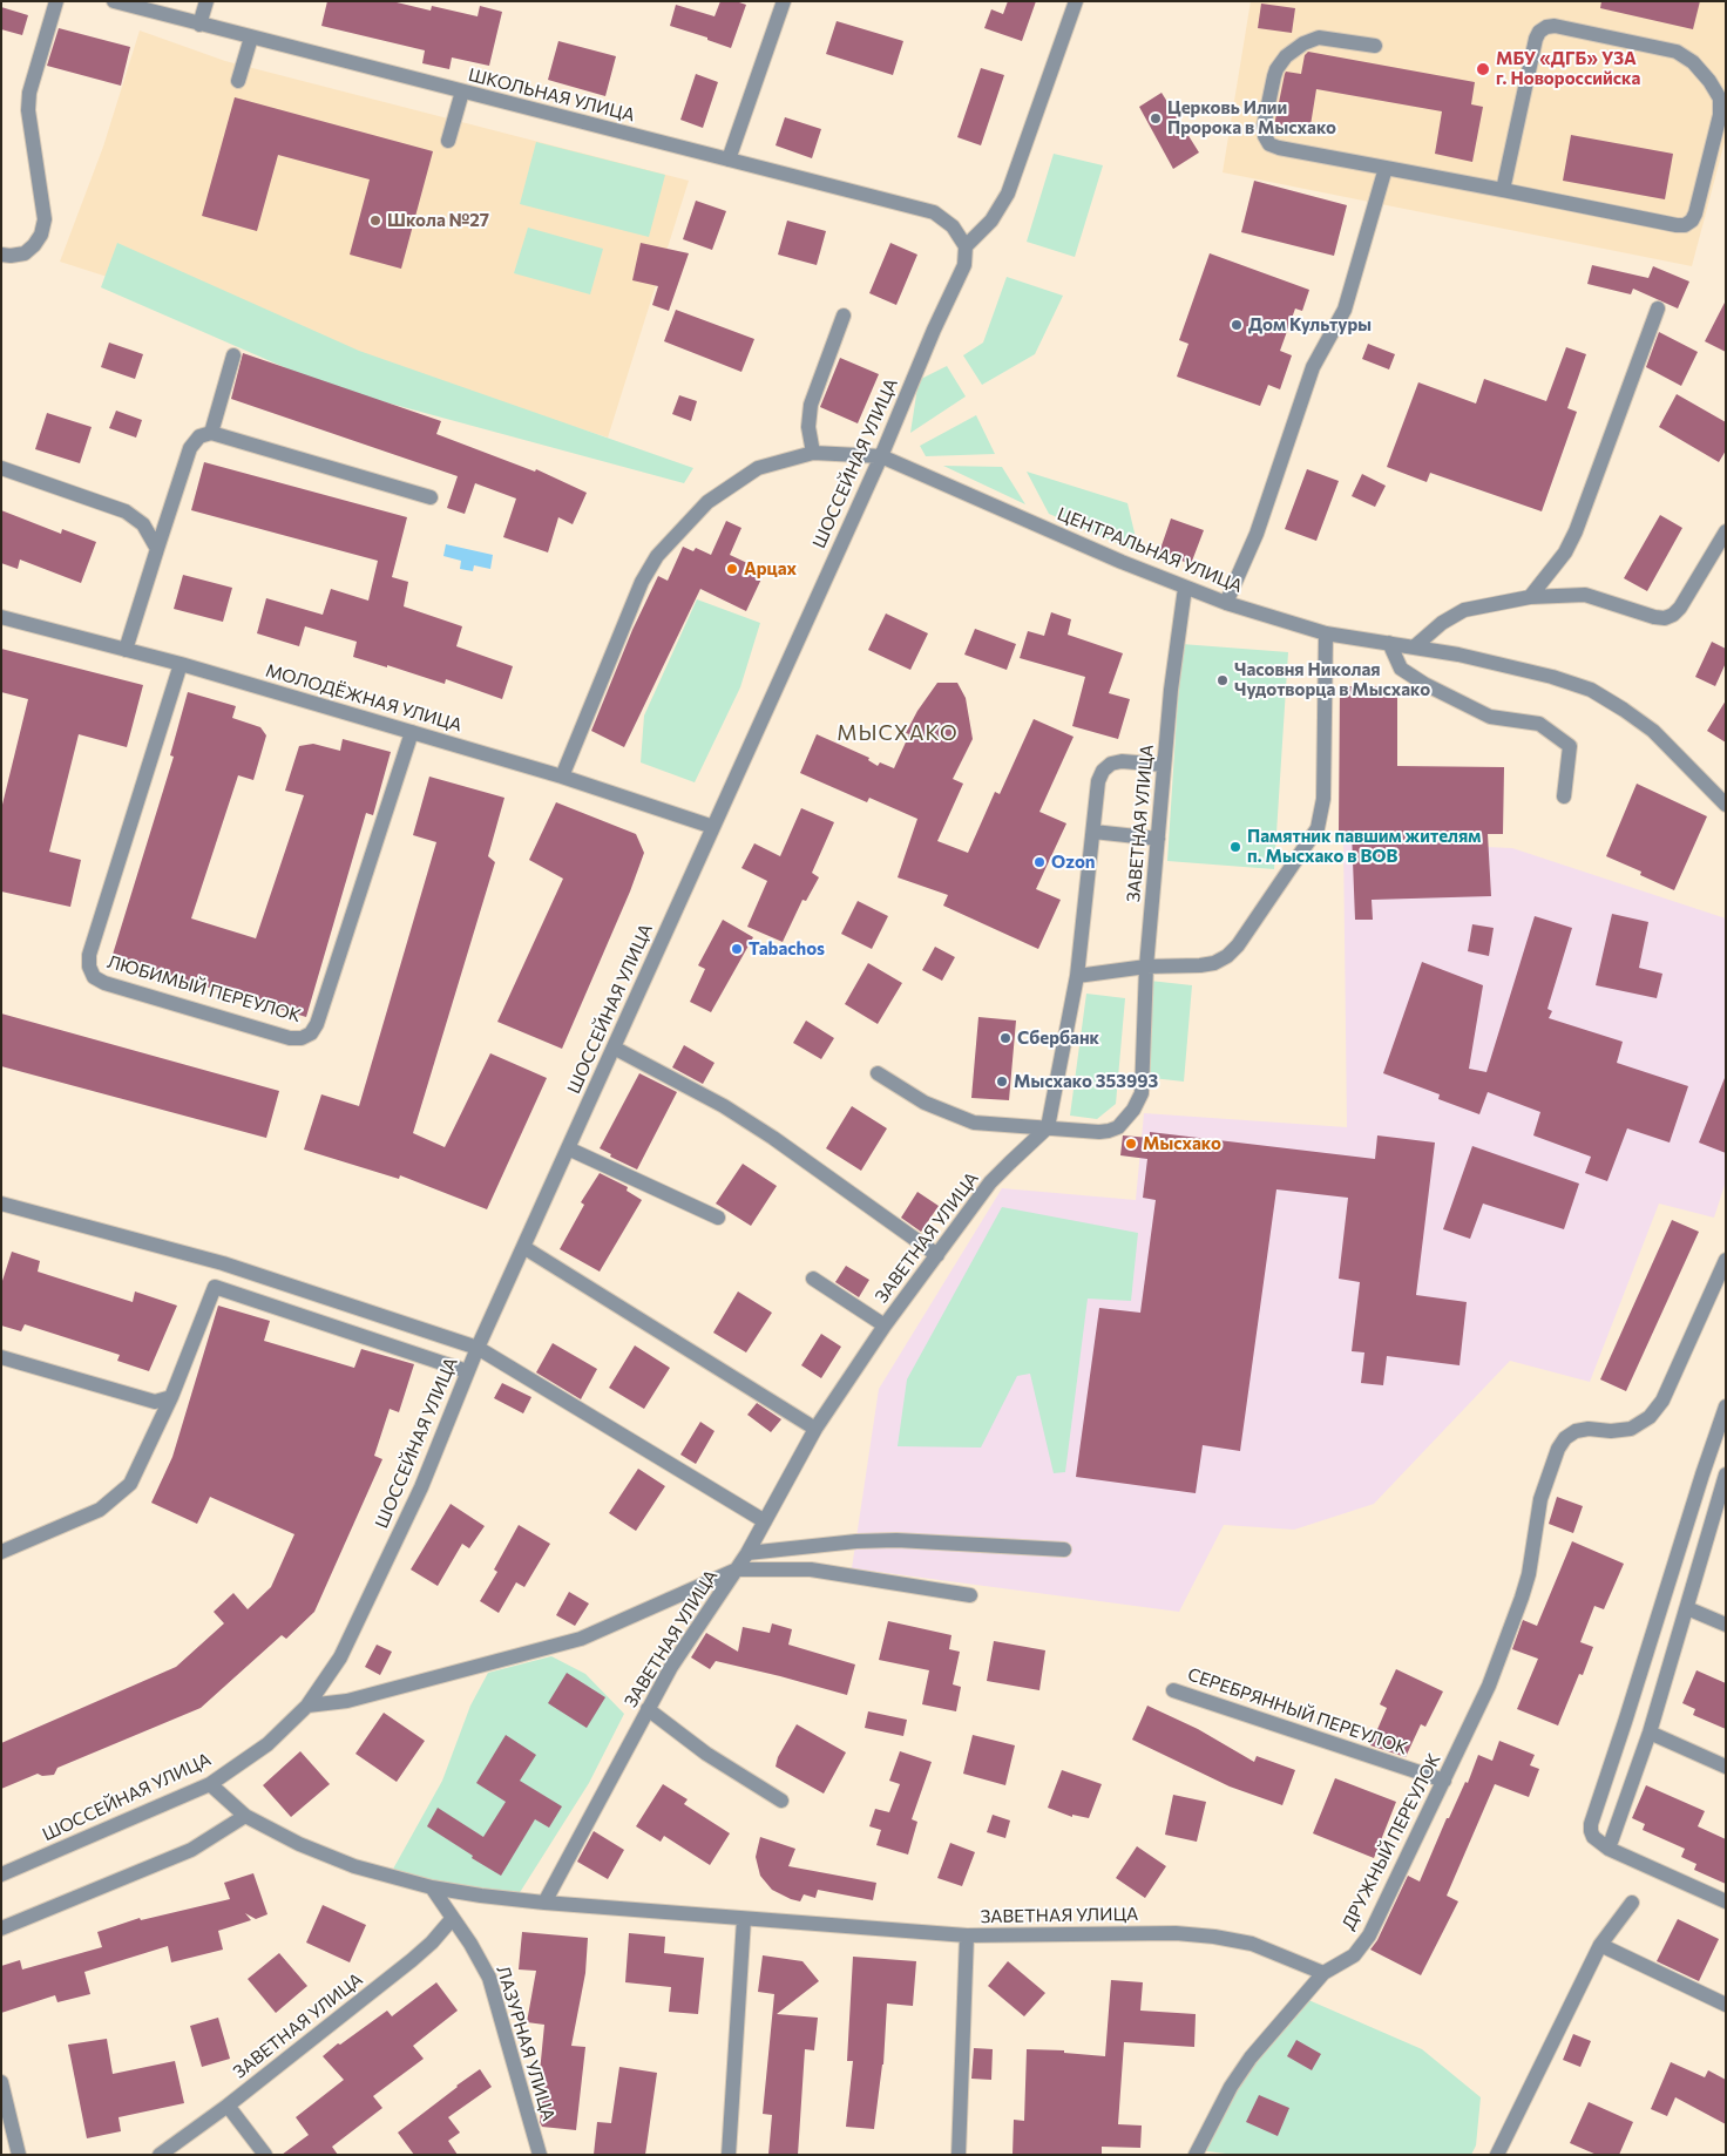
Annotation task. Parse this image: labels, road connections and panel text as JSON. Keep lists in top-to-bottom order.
{
  "streets": {
    "street": [
      "ШКОЛЬНАЯ УЛИЦА",
      "ШОССЕЙНАЯ УЛИЦА",
      "ЦЕНТРАЛЬНАЯ УЛИЦА",
      "МОЛОДЁЖНАЯ УЛИЦА",
      "ЗАВЕТНАЯ УЛИЦА",
      "ЛЮБИМЫЙ ПЕРЕУЛОК",
      "СЕРЕБРЯННЫЙ ПЕРЕУЛОК",
      "ДРУЖНЫЙ ПЕРЕУЛОК",
      "ЛАЗУРНАЯ УЛИЦА"
    ]
  },
  "crossings": [
    ["ШКОЛЬНАЯ УЛИЦА", "ШОССЕЙНАЯ УЛИЦА"],
    ["ШОССЕЙНАЯ УЛИЦА", "ЦЕНТРАЛЬНАЯ УЛИЦА"],
    ["ШОССЕЙНАЯ УЛИЦА", "МОЛОДЁЖНАЯ УЛИЦА"],
    ["ШОССЕЙНАЯ УЛИЦА", "ЗАВЕТНАЯ УЛИЦА"],
    ["ЦЕНТРАЛЬНАЯ УЛИЦА", "ЗАВЕТНАЯ УЛИЦА"],
    ["МОЛОДЁЖНАЯ УЛИЦА", "ЛЮБИМЫЙ ПЕРЕУЛОК"],
    ["ЗАВЕТНАЯ УЛИЦА", "ДРУЖНЫЙ ПЕРЕУЛОК"],
    ["ЗАВЕТНАЯ УЛИЦА", "ЛАЗУРНАЯ УЛИЦА"],
    ["СЕРЕБРЯННЫЙ ПЕРЕУЛОК", "ДРУЖНЫЙ ПЕРЕУЛОК"]
  ],
  "districts": ["МЫСХАКО"],
  "places": [
    "МБУ «ДГБ» УЗА г. Новороссийска",
    "Церковь Илии Пророка в Мысхако",
    "Школа №27",
    "Дом Культуры",
    "Арцах",
    "Часовня Николая Чудотворца в Мысхако",
    "Памятник павшим жителям п. Мысхако в ВОВ",
    "Ozon",
    "Tabachos",
    "Сбербанк",
    "Мысхако 353993",
    "Мысхако"
  ]
}
